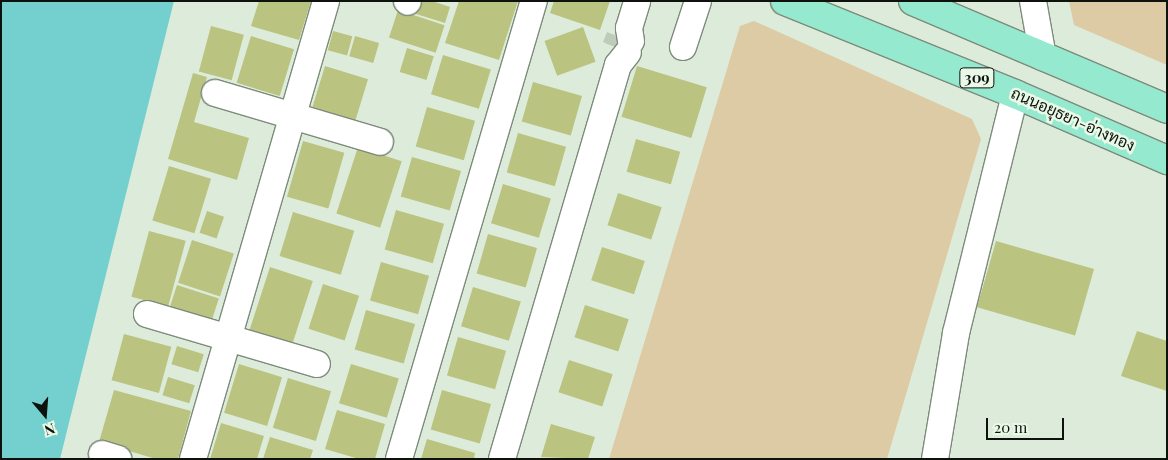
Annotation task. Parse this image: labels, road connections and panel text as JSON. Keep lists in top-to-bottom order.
{
  "streets": {
    "main road": ["309", "ถนนอยุธยา-อ่างทอง"]
  },
  "scale_bar": "20 m",
  "north": "bottom"
}
